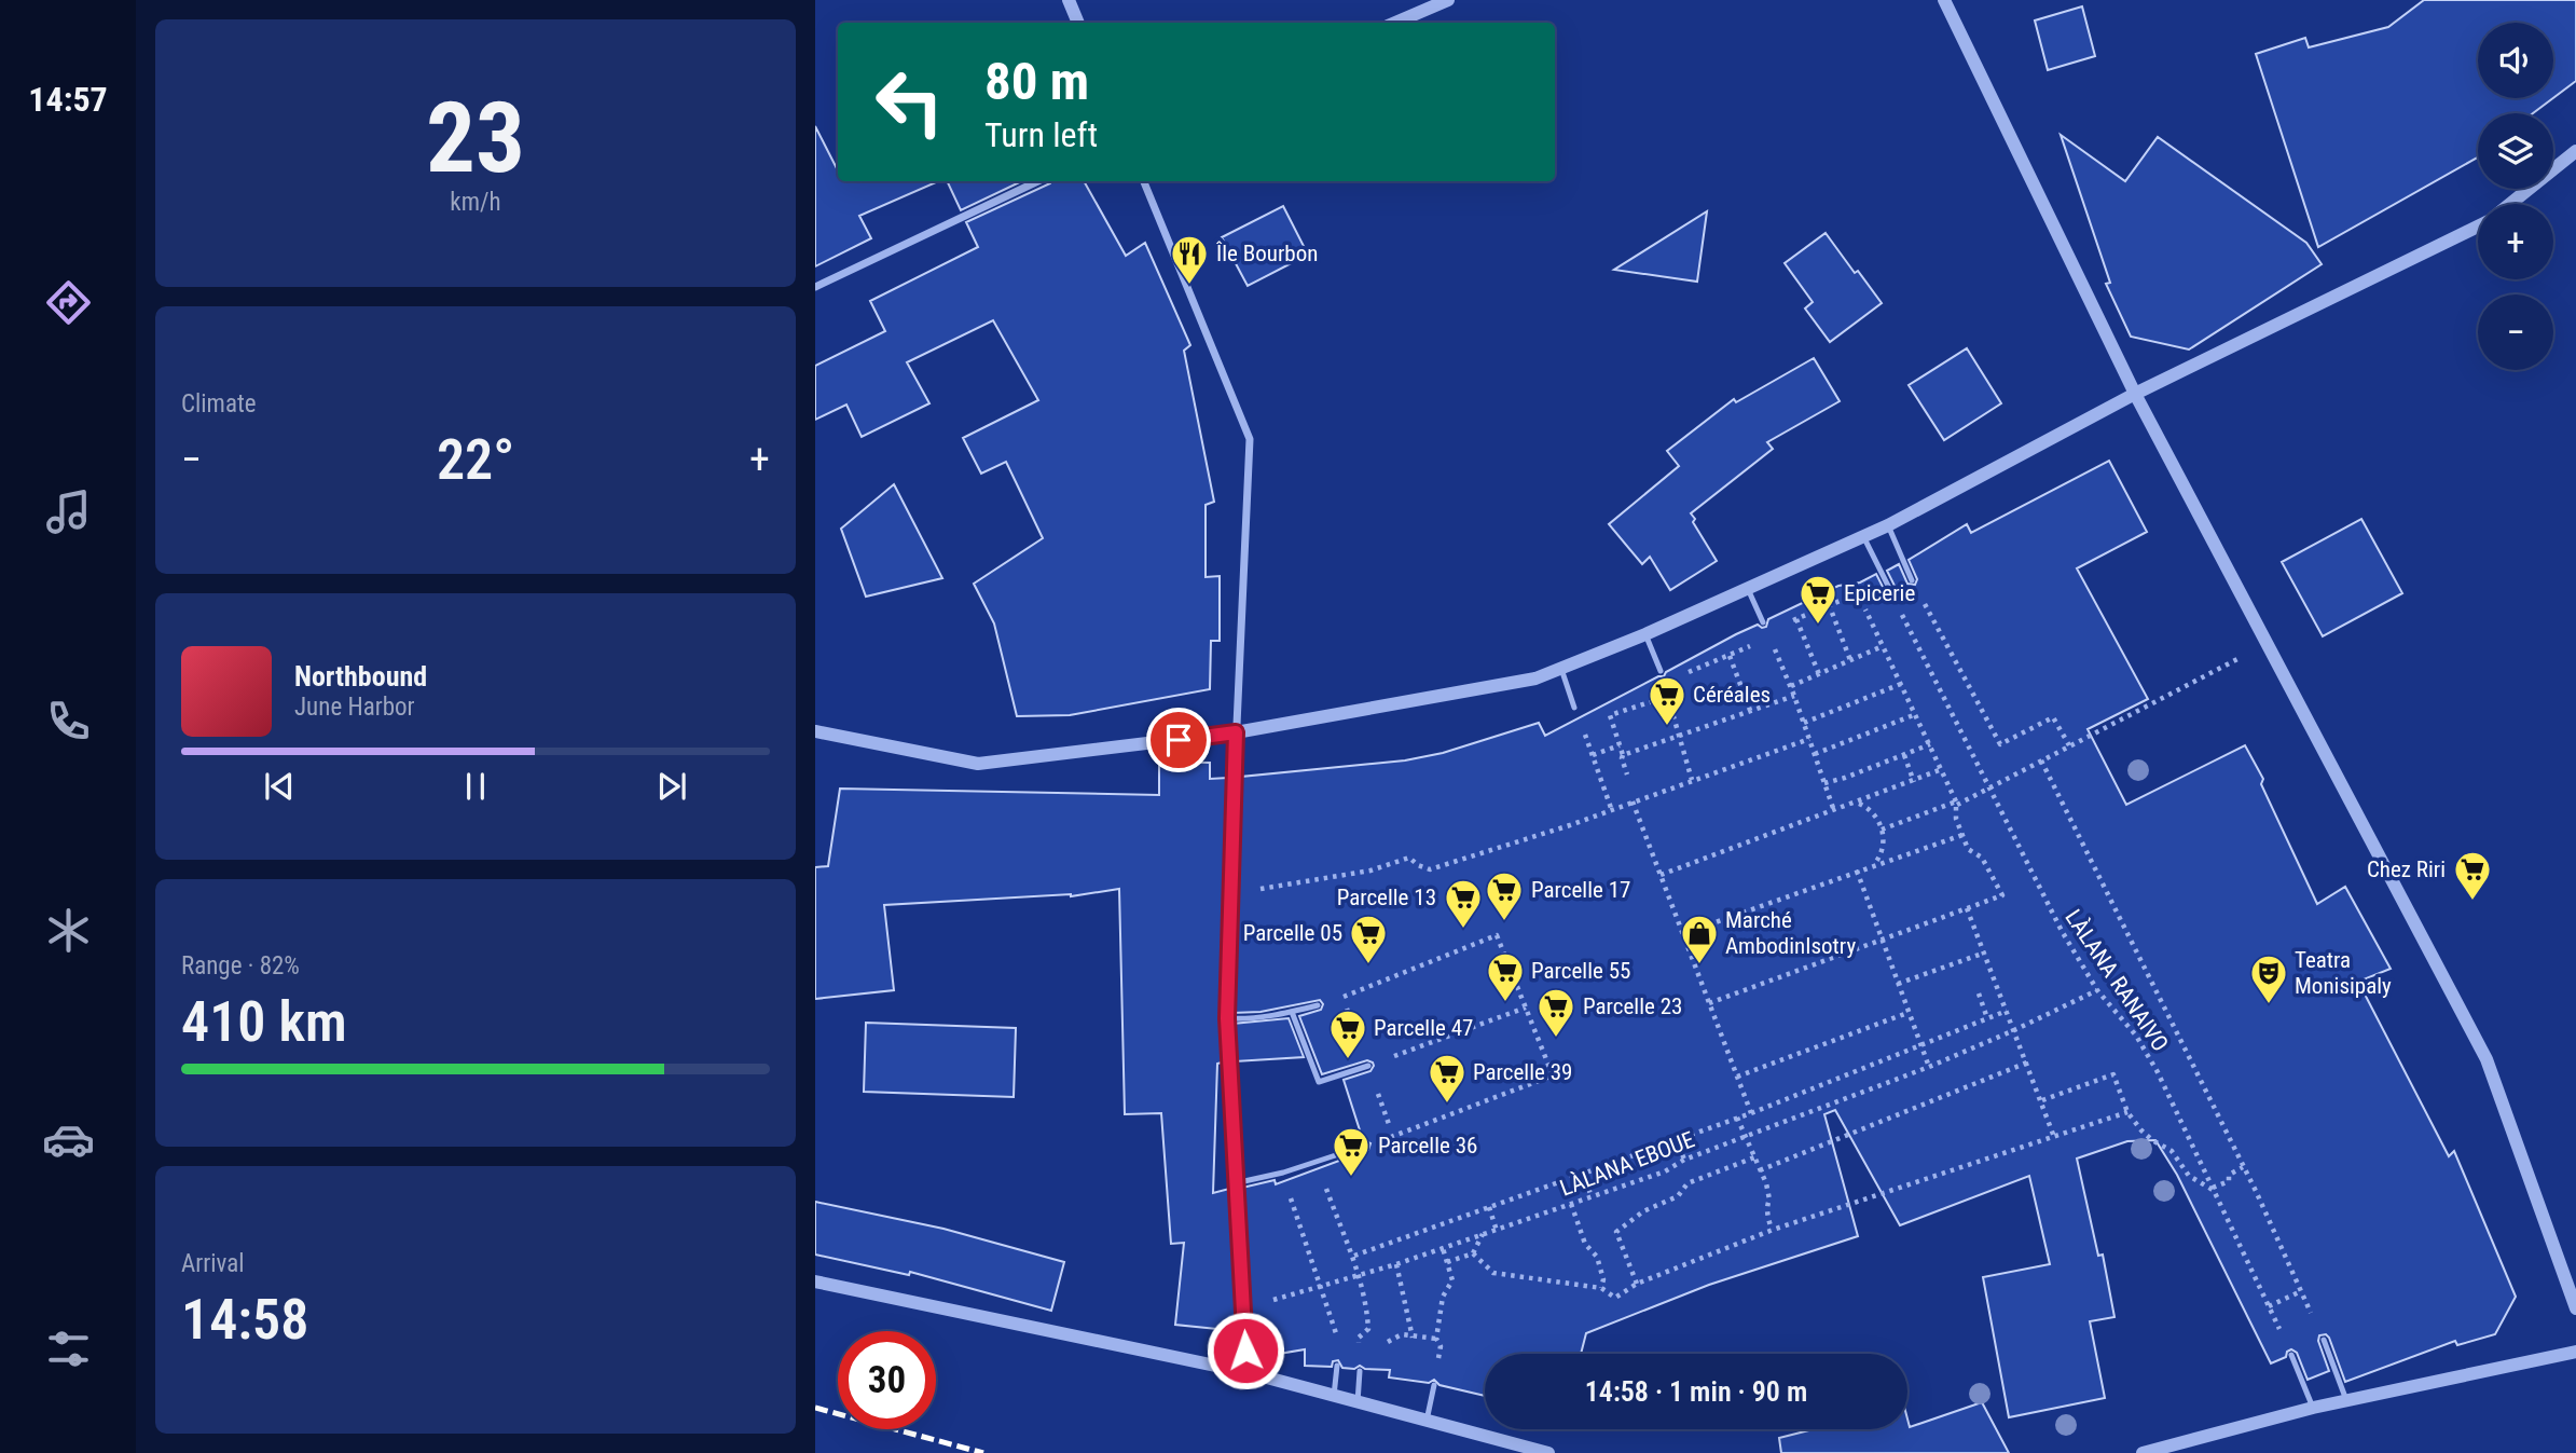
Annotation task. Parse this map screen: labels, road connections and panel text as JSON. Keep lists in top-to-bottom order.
{
  "streets": {
    "path": ["LÀLANA RANAIVO", "LÀLANA EBOUE"]
  },
  "crossings": [
    ["LÀLANA RANAIVO", "LÀLANA EBOUE"]
  ],
  "places": {
    "restaurant": ["Île Bourbon"],
    "supermarket": [
      "Epicerie",
      "Céréales",
      "Chez Riri",
      "Parcelle 17",
      "Parcelle 13",
      "Parcelle 05",
      "Parcelle 55",
      "Parcelle 23",
      "Parcelle 47",
      "Parcelle 39",
      "Parcelle 36"
    ],
    "shop": ["Marché AmbodinIsotry"],
    "theatre": ["Teatra Monisipaly"]
  },
  "page": {
    "tabs": "14:57",
    "tile": [
      ["23", "km/h"],
      "Climate",
      ["Range · 82%", "410 km"],
      ["Arrival", "14:58"]
    ],
    "map_buttons": ["+", "−"],
    "turn": ["80 m", "Turn left"],
    "heat": ["−", "22°", "+"],
    "song": ["Northbound", "June Harbor"],
    "limit": "30",
    "trip": "14:58 · 1 min · 90 m"
  }
}
